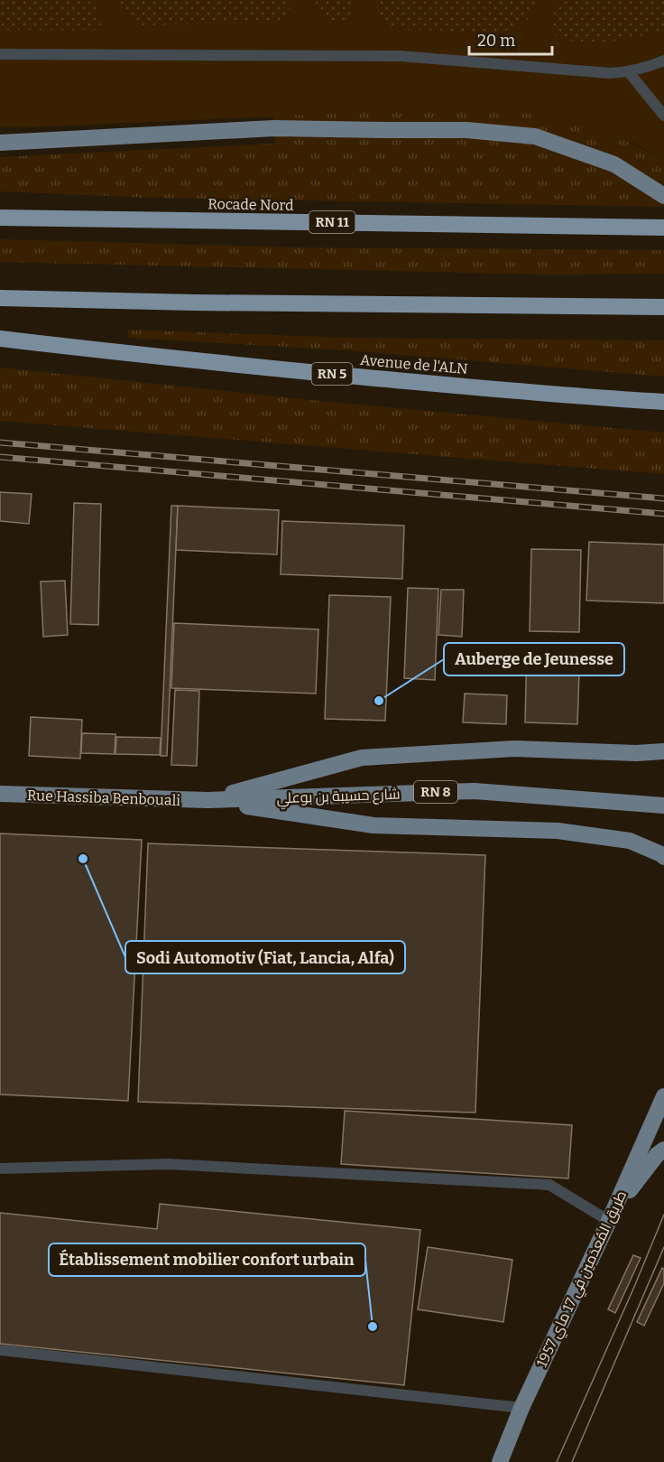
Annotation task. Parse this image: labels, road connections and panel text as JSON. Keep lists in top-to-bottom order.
{
  "streets": {
    "highway": [
      "Rocade Nord",
      "RN 11",
      "Avenue de l'ALN",
      "RN 5"
    ],
    "main road": [
      "RN 8",
      "شارع حسيبة بن بوعلي",
      "Rue Hassiba Benbouali",
      "طريق المُعدَمين في 17 ماي 1957"
    ]
  },
  "crossings": [
    ["شارع حسيبة بن بوعلي", "Rue Hassiba Benbouali"]
  ],
  "places": ["Auberge de Jeunesse", "Sodi Automotiv (Fiat, Lancia, Alfa)", "Établissement mobilier confort urbain"],
  "scale_bar": "20 m"
}
